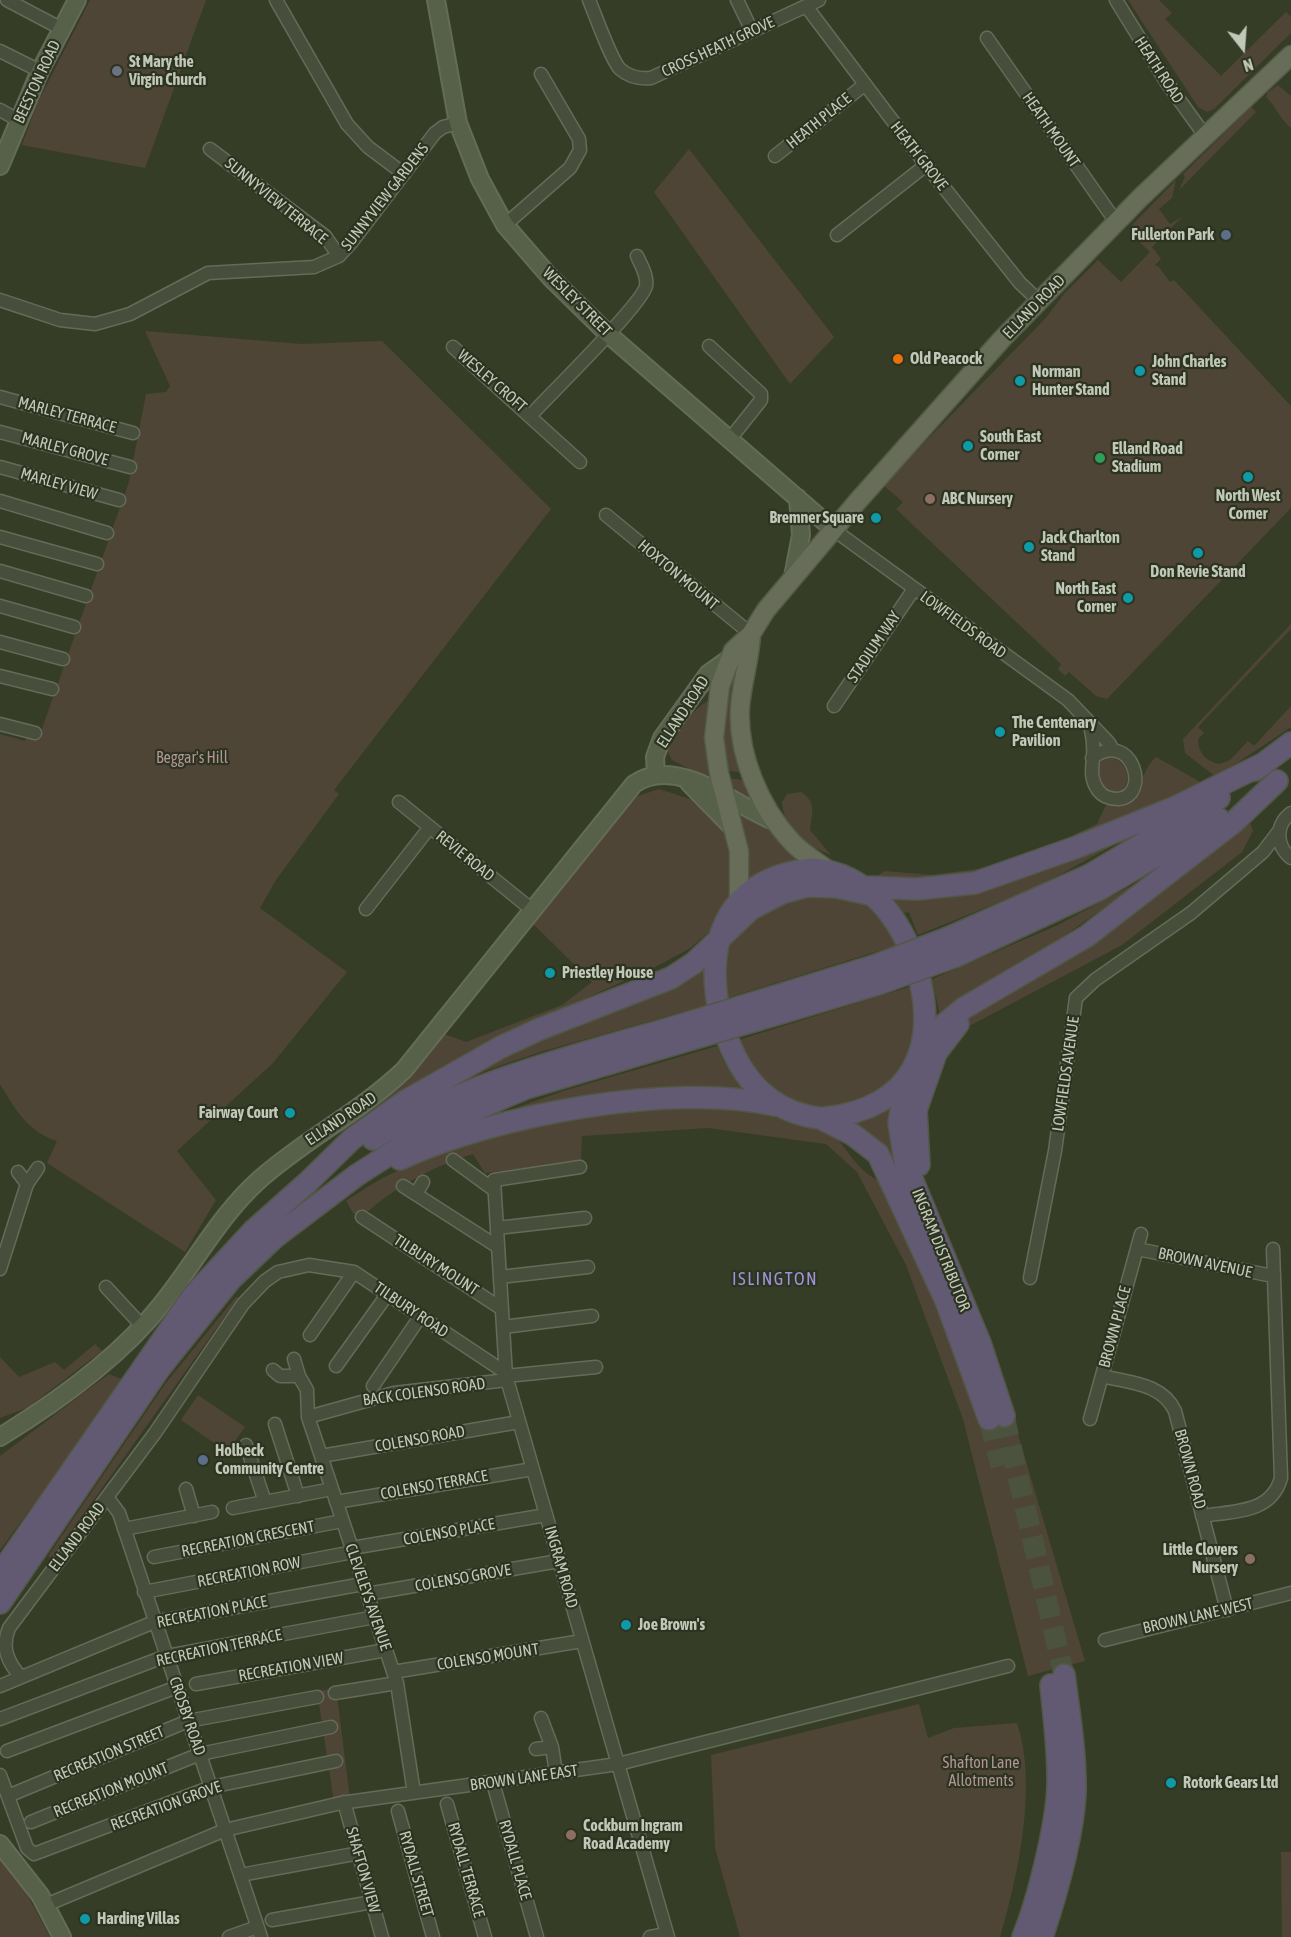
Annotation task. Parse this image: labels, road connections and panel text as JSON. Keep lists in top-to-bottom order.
{
  "streets": {
    "highway": ["INGRAM DISTRIBUTOR"],
    "main road": ["ELLAND ROAD"],
    "street": [
      "CROSS HEATH GROVE",
      "HEATH ROAD",
      "BEESTON ROAD",
      "HEATH PLACE",
      "HEATH MOUNT",
      "HEATH GROVE",
      "SUNNYVIEW GARDENS",
      "SUNNYVIEW TERRACE",
      "WESLEY STREET",
      "WESLEY CROFT",
      "MARLEY TERRACE",
      "MARLEY GROVE",
      "MARLEY VIEW",
      "HOXTON MOUNT",
      "LOWFIELDS ROAD",
      "STADIUM WAY",
      "REVIE ROAD",
      "LOWFIELDS AVENUE",
      "BROWN AVENUE",
      "TILBURY MOUNT",
      "TILBURY ROAD",
      "BROWN PLACE",
      "BACK COLENSO ROAD",
      "COLENSO ROAD",
      "BROWN ROAD",
      "COLENSO TERRACE",
      "COLENSO PLACE",
      "RECREATION CRESCENT",
      "INGRAM ROAD",
      "RECREATION ROW",
      "COLENSO GROVE",
      "CLEVELEYS AVENUE",
      "RECREATION PLACE",
      "BROWN LANE WEST",
      "RECREATION TERRACE",
      "COLENSO MOUNT",
      "RECREATION VIEW",
      "CROSBY ROAD",
      "RECREATION STREET",
      "BROWN LANE EAST",
      "RECREATION MOUNT",
      "RECREATION GROVE",
      "RYDALL PLACE",
      "SHAFTON VIEW",
      "RYDALL TERRACE",
      "RYDALL STREET"
    ]
  },
  "crossings": [
    ["CROSS HEATH GROVE", "HEATH GROVE"],
    ["HEATH ROAD", "ELLAND ROAD"],
    ["HEATH PLACE", "HEATH GROVE"],
    ["HEATH MOUNT", "ELLAND ROAD"],
    ["HEATH GROVE", "ELLAND ROAD"],
    ["SUNNYVIEW GARDENS", "SUNNYVIEW TERRACE"],
    ["SUNNYVIEW GARDENS", "WESLEY STREET"],
    ["WESLEY STREET", "ELLAND ROAD"],
    ["WESLEY STREET", "WESLEY CROFT"],
    ["WESLEY STREET", "LOWFIELDS ROAD"],
    ["ELLAND ROAD", "HOXTON MOUNT"],
    ["ELLAND ROAD", "LOWFIELDS ROAD"],
    ["ELLAND ROAD", "REVIE ROAD"],
    ["ELLAND ROAD", "TILBURY ROAD"],
    ["ELLAND ROAD", "RECREATION PLACE"],
    ["ELLAND ROAD", "CROSBY ROAD"],
    ["LOWFIELDS ROAD", "STADIUM WAY"],
    ["BROWN AVENUE", "BROWN PLACE"],
    ["BROWN AVENUE", "BROWN ROAD"],
    ["TILBURY MOUNT", "INGRAM ROAD"],
    ["TILBURY ROAD", "BACK COLENSO ROAD"],
    ["TILBURY ROAD", "INGRAM ROAD"],
    ["BROWN PLACE", "BROWN ROAD"],
    ["BACK COLENSO ROAD", "INGRAM ROAD"],
    ["BACK COLENSO ROAD", "CLEVELEYS AVENUE"],
    ["COLENSO ROAD", "INGRAM ROAD"],
    ["COLENSO ROAD", "CLEVELEYS AVENUE"],
    ["BROWN ROAD", "BROWN LANE WEST"],
    ["COLENSO TERRACE", "INGRAM ROAD"],
    ["COLENSO TERRACE", "CLEVELEYS AVENUE"],
    ["COLENSO PLACE", "INGRAM ROAD"],
    ["COLENSO PLACE", "RECREATION ROW"],
    ["COLENSO PLACE", "CLEVELEYS AVENUE"],
    ["RECREATION CRESCENT", "CLEVELEYS AVENUE"],
    ["INGRAM ROAD", "COLENSO GROVE"],
    ["INGRAM ROAD", "COLENSO MOUNT"],
    ["INGRAM ROAD", "BROWN LANE EAST"],
    ["RECREATION ROW", "CLEVELEYS AVENUE"],
    ["RECREATION ROW", "CROSBY ROAD"],
    ["COLENSO GROVE", "CLEVELEYS AVENUE"],
    ["COLENSO GROVE", "RECREATION PLACE"],
    ["CLEVELEYS AVENUE", "RECREATION PLACE"],
    ["CLEVELEYS AVENUE", "RECREATION TERRACE"],
    ["CLEVELEYS AVENUE", "COLENSO MOUNT"],
    ["CLEVELEYS AVENUE", "RECREATION VIEW"],
    ["CLEVELEYS AVENUE", "BROWN LANE EAST"],
    ["RECREATION PLACE", "CROSBY ROAD"],
    ["RECREATION TERRACE", "CROSBY ROAD"],
    ["CROSBY ROAD", "RECREATION STREET"],
    ["CROSBY ROAD", "BROWN LANE EAST"],
    ["CROSBY ROAD", "RECREATION MOUNT"],
    ["CROSBY ROAD", "RECREATION GROVE"],
    ["RECREATION STREET", "RECREATION GROVE"],
    ["BROWN LANE EAST", "RYDALL PLACE"],
    ["BROWN LANE EAST", "SHAFTON VIEW"]
  ],
  "districts": ["ISLINGTON"],
  "parks": ["Beggar's Hill", "Shafton Lane Allotments"],
  "places": [
    "St Mary the Virgin Church",
    "Fullerton Park",
    "Old Peacock",
    "John Charles Stand",
    "Norman Hunter Stand",
    "South East Corner",
    "Elland Road Stadium",
    "North West Corner",
    "ABC Nursery",
    "Bremner Square",
    "Jack Charlton Stand",
    "Don Revie Stand",
    "North East Corner",
    "The Centenary Pavilion",
    "Priestley House",
    "Fairway Court",
    "Holbeck Community Centre",
    "Little Clovers Nursery",
    "Joe Brown's",
    "Rotork Gears Ltd",
    "Cockburn Ingram Road Academy",
    "Harding Villas"
  ],
  "north": "bottom"
}
